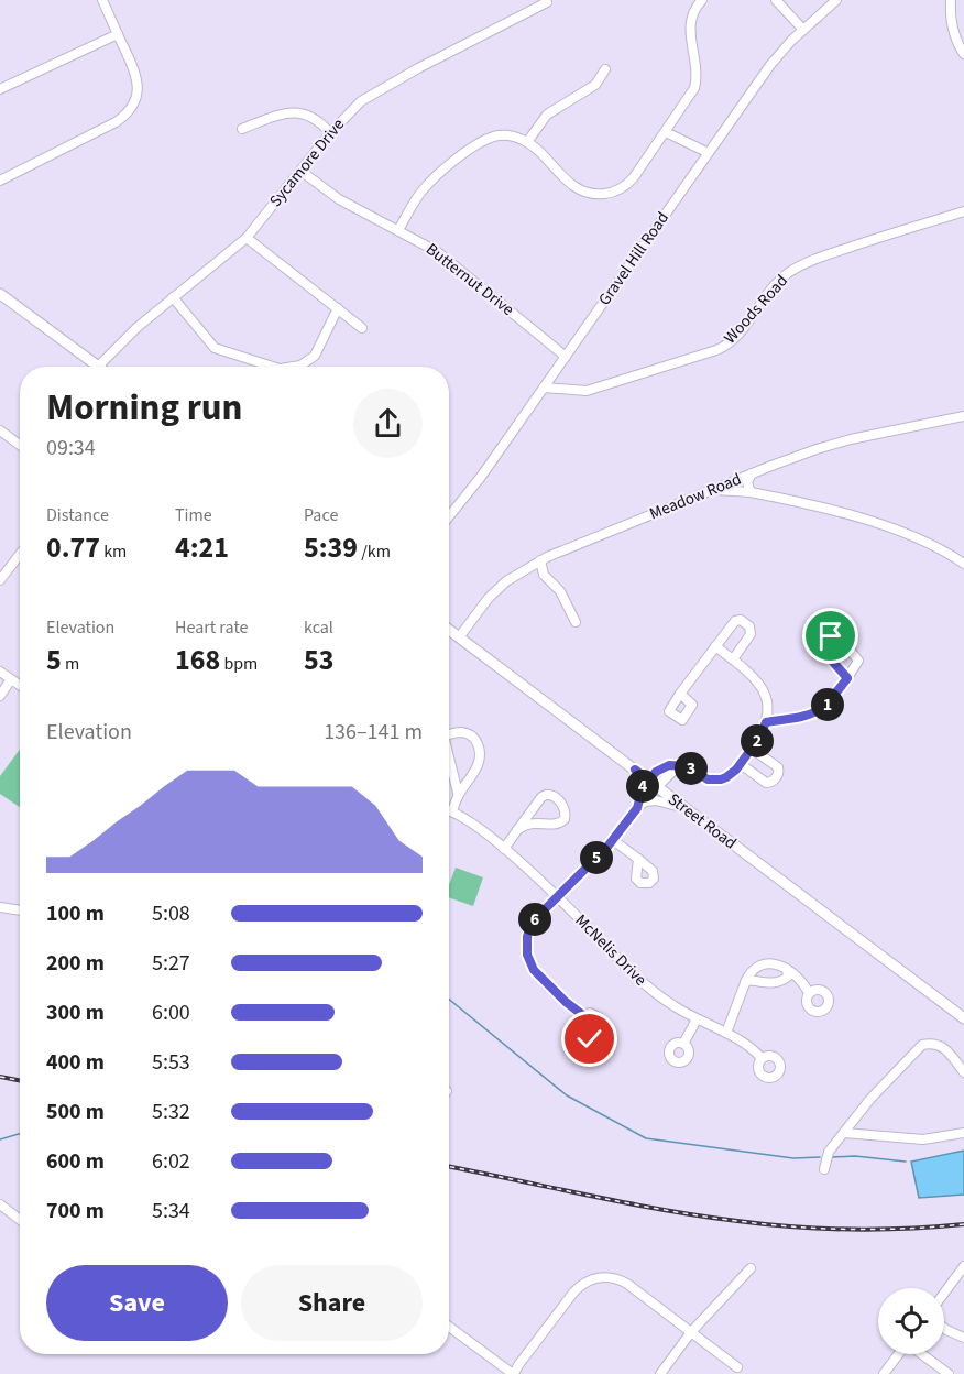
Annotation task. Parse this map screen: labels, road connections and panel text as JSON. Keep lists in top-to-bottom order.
{
  "streets": {
    "main road": ["Street Road"],
    "street": [
      "Sycamore Drive",
      "Gravel Hill Road",
      "Butternut Drive",
      "Woods Road",
      "Meadow Road",
      "McNelis Drive"
    ]
  },
  "crossings": [
    ["Sycamore Drive", "Butternut Drive"],
    ["Gravel Hill Road", "Butternut Drive"],
    ["Gravel Hill Road", "Woods Road"],
    ["Meadow Road", "Street Road"]
  ],
  "page": {
    "heading": ["Morning run", "09:34"],
    "stats": [
      ["Distance", "0.77 km"],
      ["Time", "4:21"],
      ["Pace", "5:39 /km"],
      ["Elevation", "5 m"],
      ["Heart rate", "168 bpm"],
      ["kcal", "53"]
    ],
    "pins": [
      "1",
      "2",
      "3",
      "4",
      "5",
      "6"
    ],
    "chart": ["Elevation", "136–141 m"],
    "list": [
      {
        "name": "100 m",
        "note": "5:08"
      },
      {
        "name": "200 m",
        "note": "5:27"
      },
      {
        "name": "300 m",
        "note": "6:00"
      },
      {
        "name": "400 m",
        "note": "5:53"
      },
      {
        "name": "500 m",
        "note": "5:32"
      },
      {
        "name": "600 m",
        "note": "6:02"
      },
      {
        "name": "700 m",
        "note": "5:34"
      }
    ],
    "buttons": ["Save", "Share"]
  }
}
